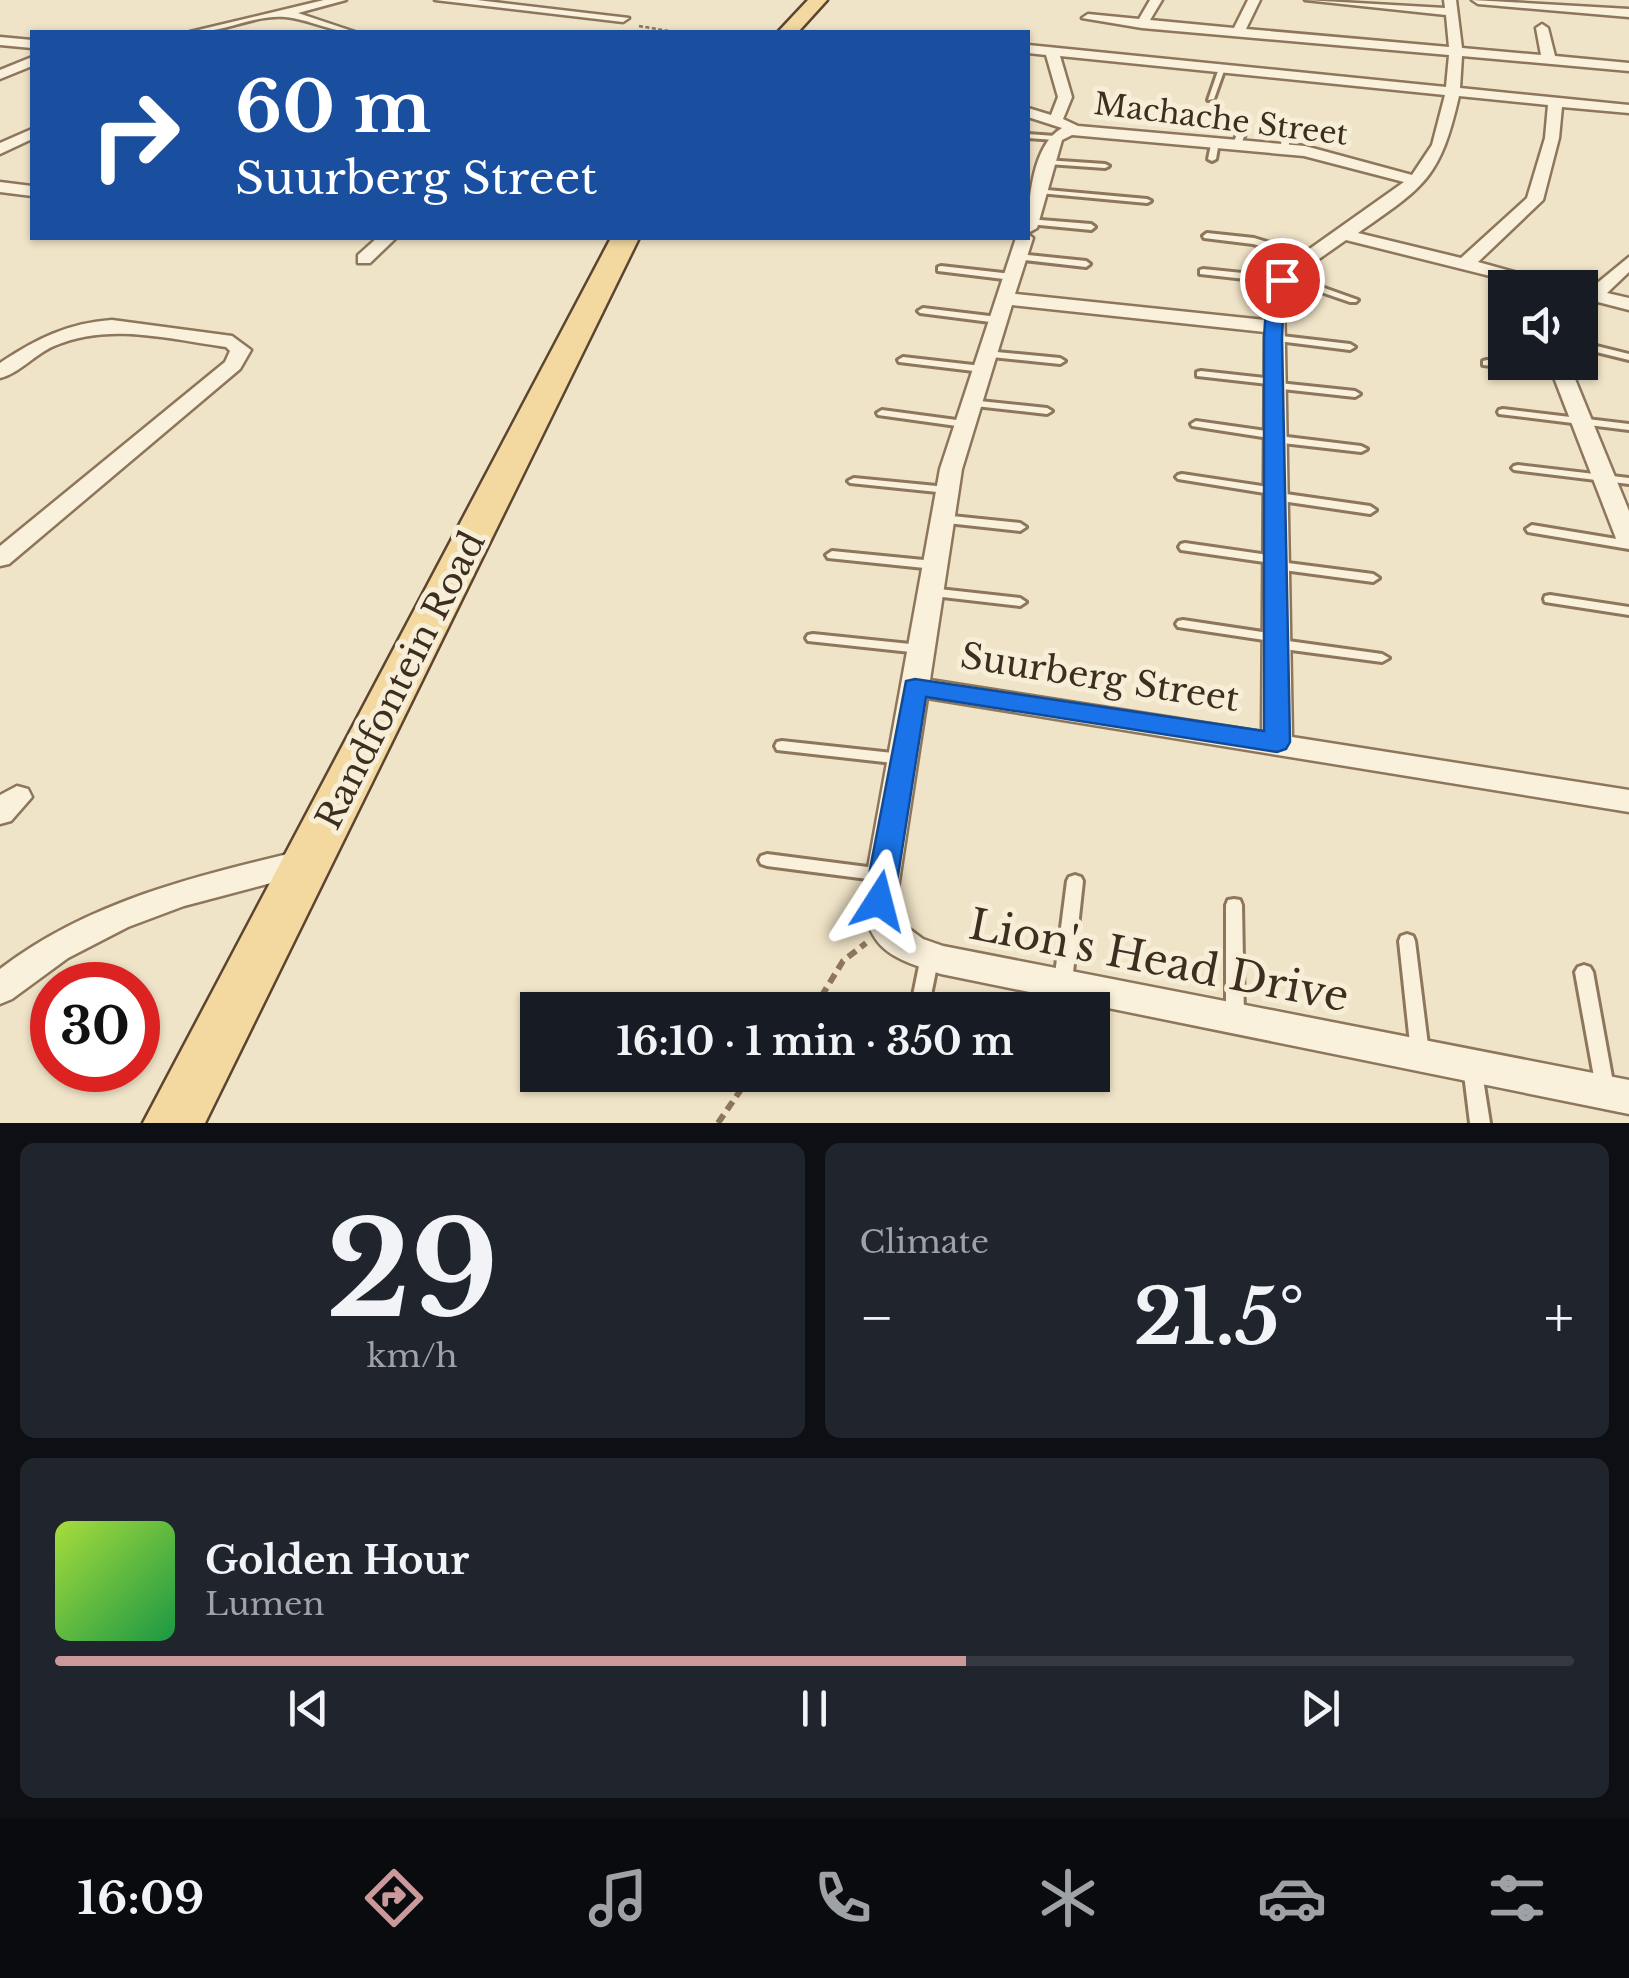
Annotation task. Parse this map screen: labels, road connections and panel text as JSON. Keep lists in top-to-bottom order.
{
  "streets": {
    "main road": ["Randfontein Road"],
    "street": ["Machache Street", "Suurberg Street", "Lion's Head Drive"]
  },
  "page": {
    "turn": ["60 m", "Suurberg Street"],
    "limit": "30",
    "trip": "16:10 · 1 min · 350 m",
    "tile": [
      ["29", "km/h"],
      "Climate"
    ],
    "heat": ["−", "21.5°", "+"],
    "song": ["Golden Hour", "Lumen"],
    "tabs": "16:09"
  }
}
